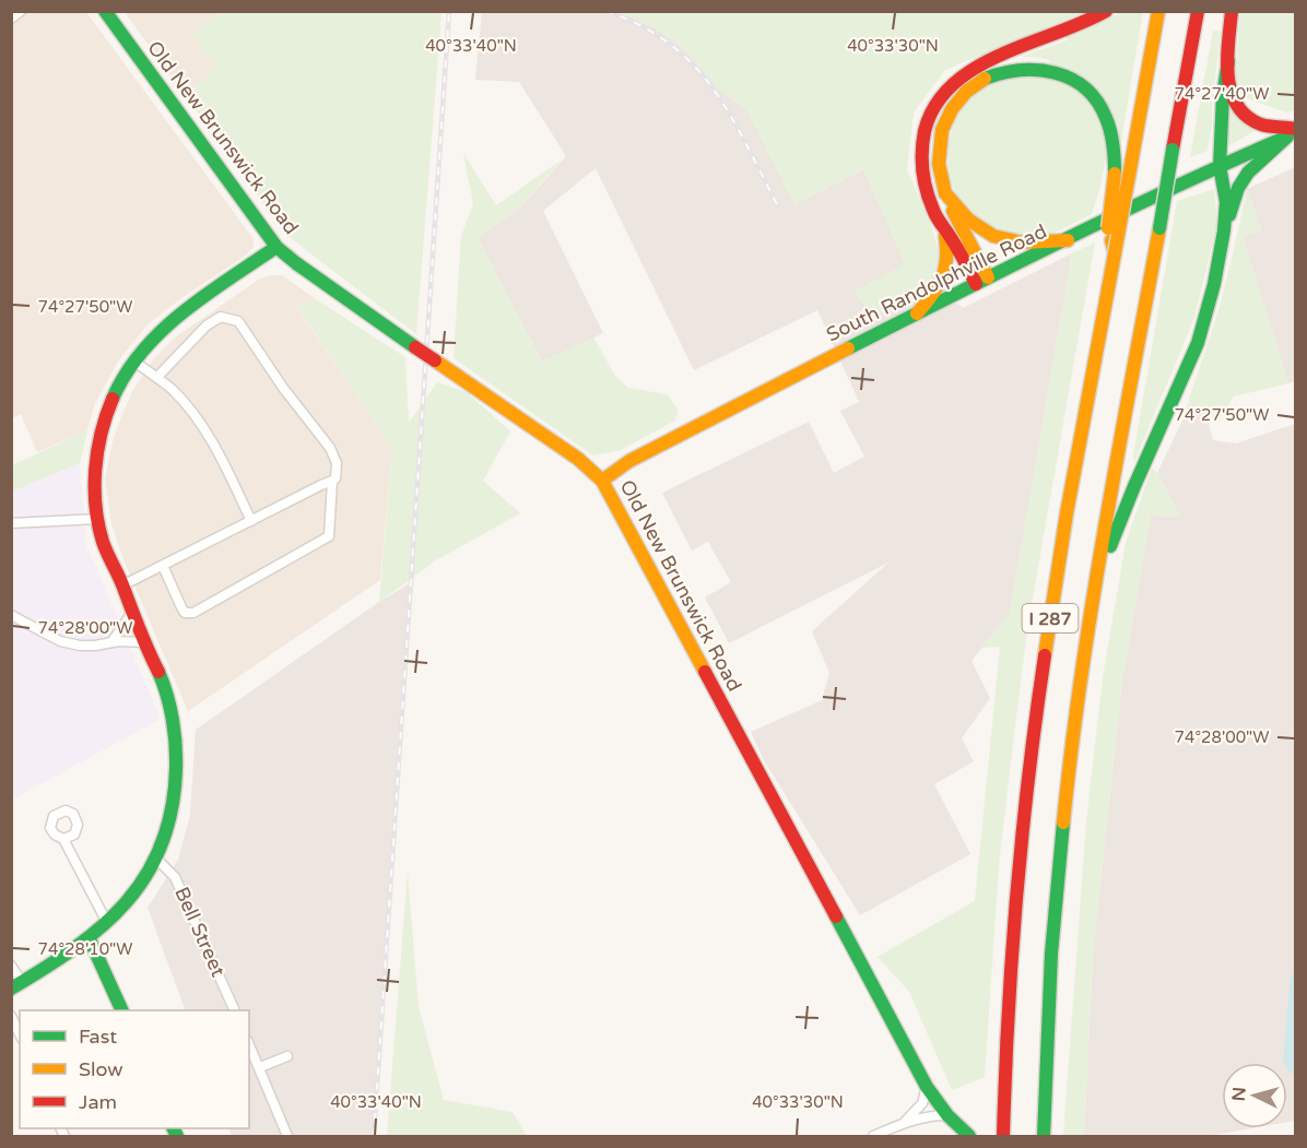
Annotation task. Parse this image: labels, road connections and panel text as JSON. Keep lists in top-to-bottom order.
{
  "streets": {
    "main road": ["Old New Brunswick Road", "South Randolphville Road", "I 287"],
    "street": ["Bell Street"]
  },
  "crossings": [
    ["Old New Brunswick Road", "South Randolphville Road"]
  ],
  "legend": ["Fast", "Slow", "Jam"],
  "north": "left",
  "coordinates": [
    "40°33'40\"N",
    "40°33'30\"N",
    "74°27'40\"W",
    "74°27'50\"W",
    "74°28'00\"W",
    "74°28'10\"W"
  ]
}
